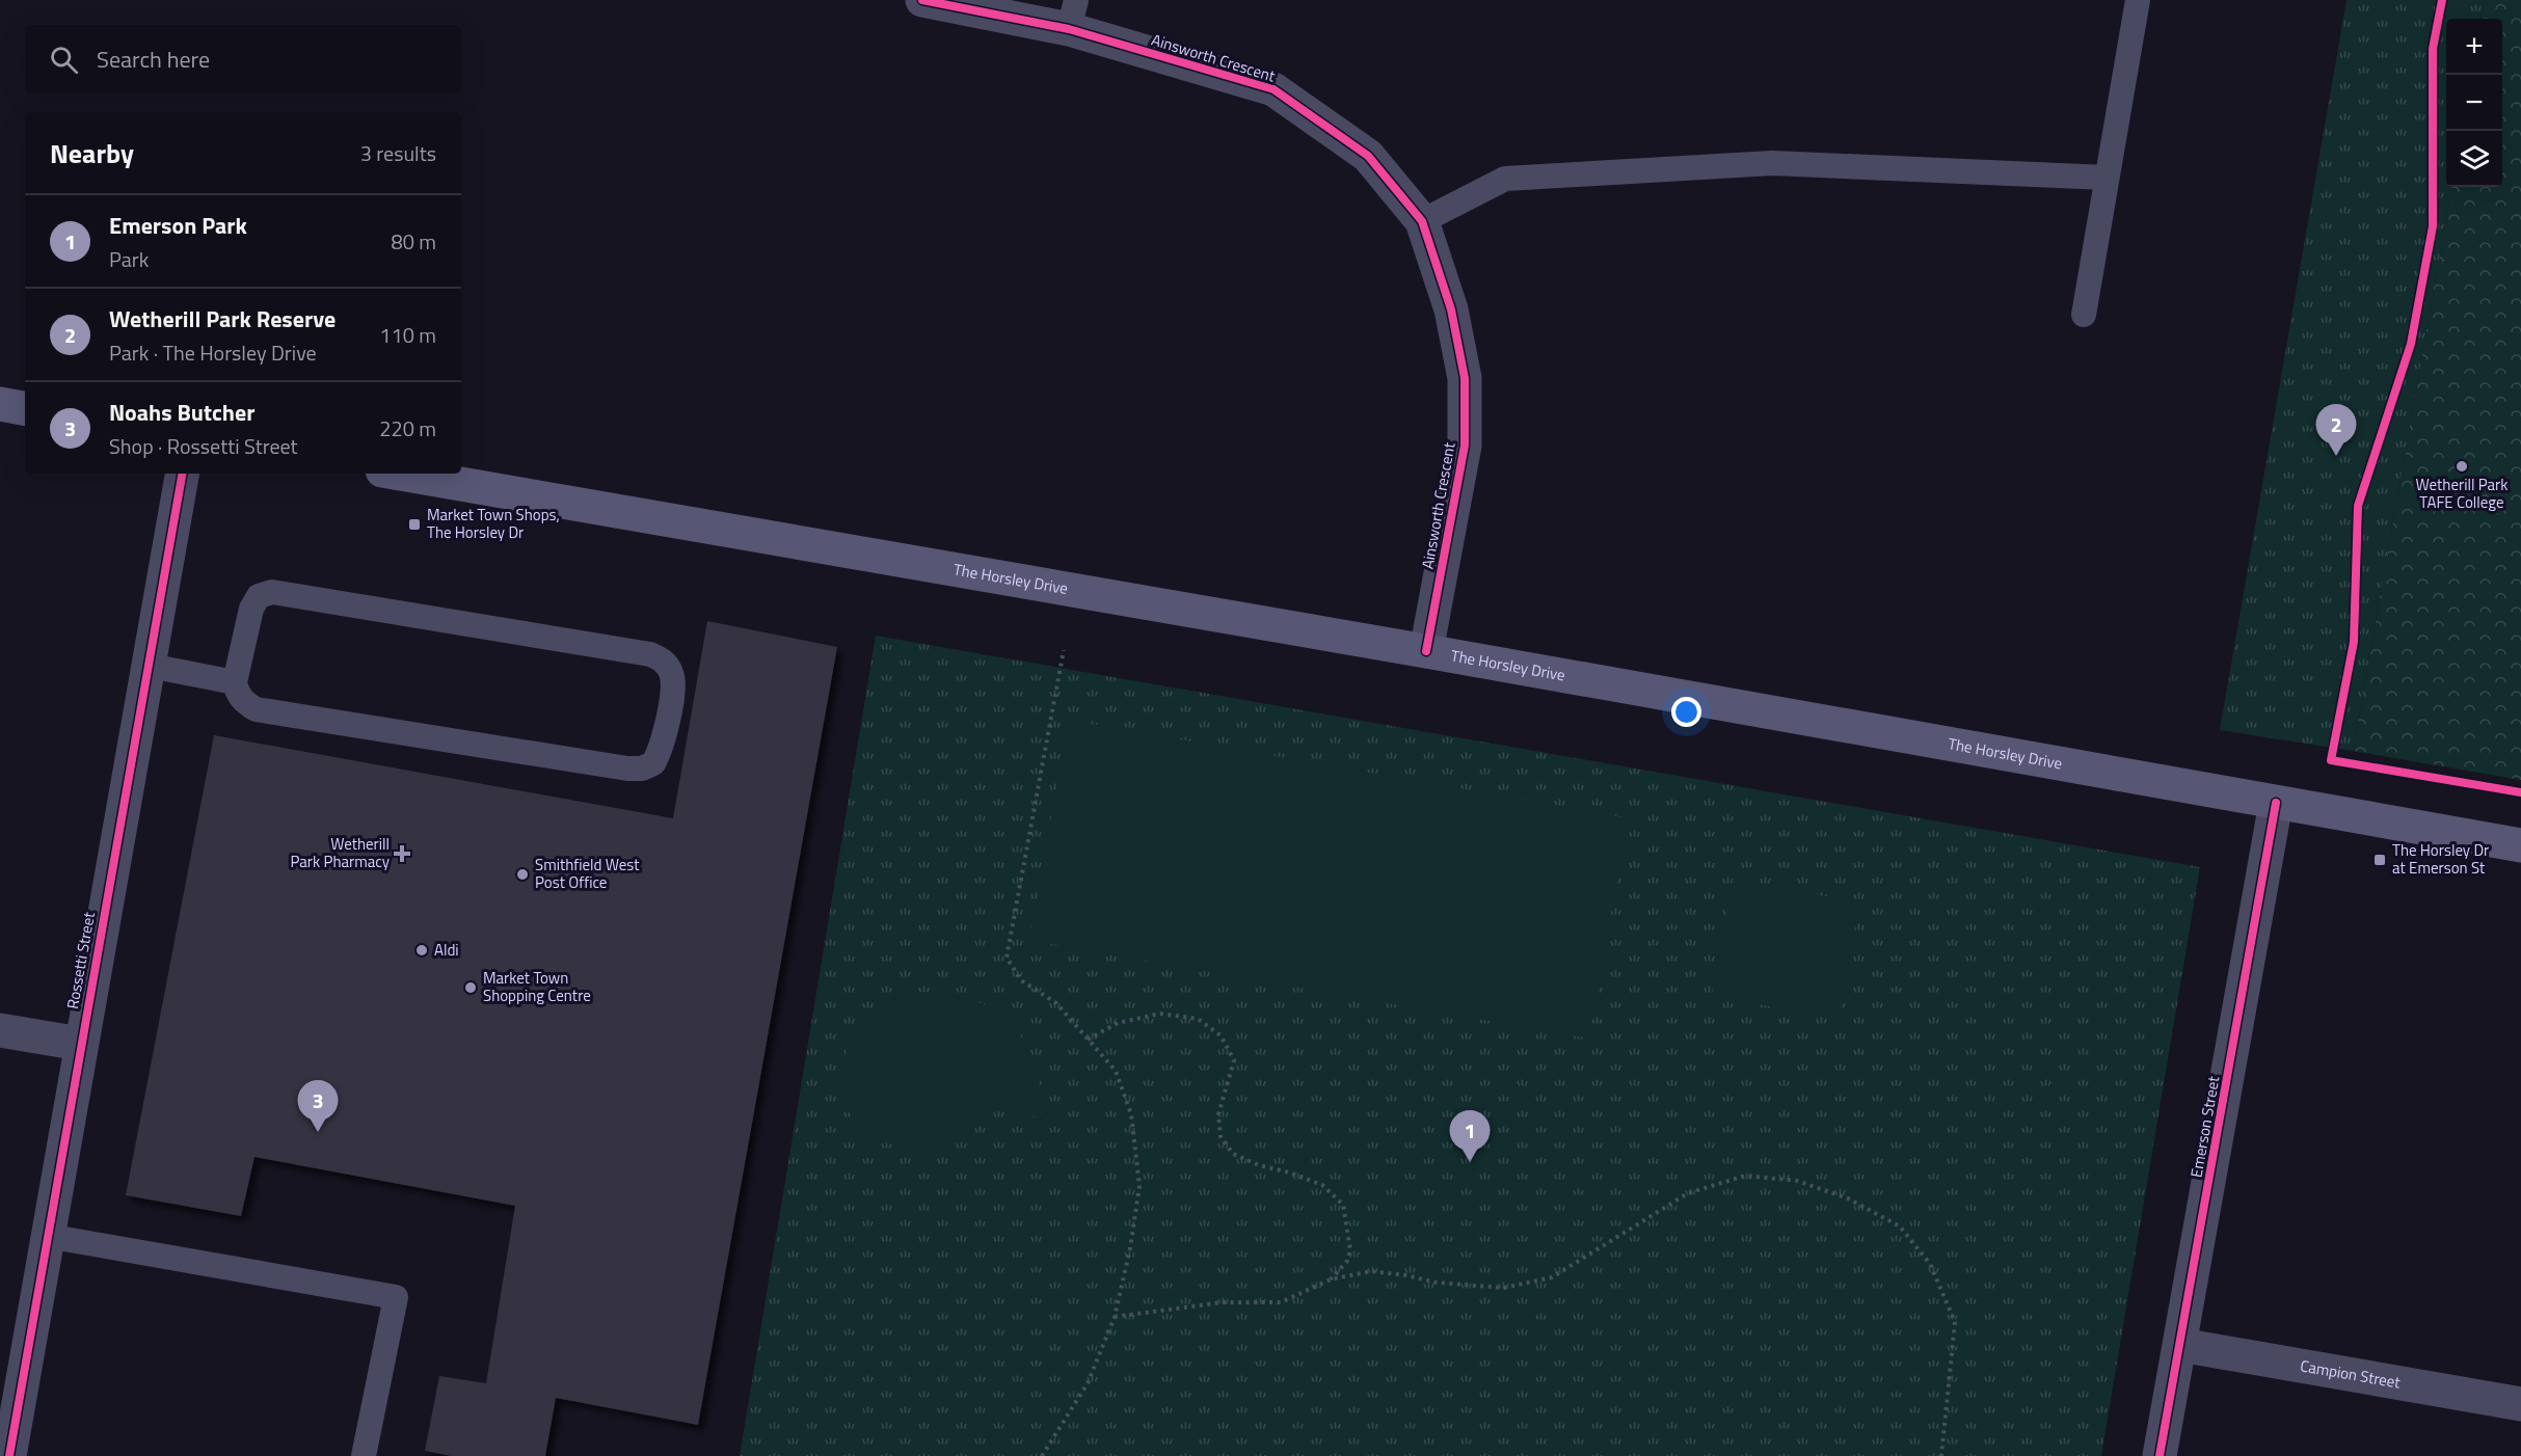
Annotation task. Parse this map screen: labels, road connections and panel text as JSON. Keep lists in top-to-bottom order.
{
  "streets": {
    "main road": ["The Horsley Drive"],
    "street": [
      "Ainsworth Crescent",
      "Rossetti Street",
      "Emerson Street",
      "Campion Street"
    ]
  },
  "crossings": [
    ["Ainsworth Crescent", "The Horsley Drive"],
    ["The Horsley Drive", "Emerson Street"],
    ["Emerson Street", "Campion Street"]
  ],
  "places": {
    "other": [
      "Wetherill Park TAFE College",
      "Smithfield West Post Office",
      "Aldi",
      "Market Town Shopping Centre"
    ],
    "transit": ["Market Town Shops, The Horsley Dr", "The Horsley Dr at Emerson St"],
    "health": ["Wetherill Park Pharmacy"]
  },
  "page": {
    "map_buttons": ["+", "−"],
    "search": "Search here",
    "heading": ["Nearby", "3 results"],
    "list": [
      {
        "mark": "1",
        "name": "Emerson Park",
        "note": "Park",
        "value": "80 m"
      },
      {
        "mark": "2",
        "name": "Wetherill Park Reserve",
        "note": "Park · The Horsley Drive",
        "value": "110 m"
      },
      {
        "mark": "3",
        "name": "Noahs Butcher",
        "note": "Shop · Rossetti Street",
        "value": "220 m"
      }
    ],
    "pins": ["2", "3", "1"]
  }
}
